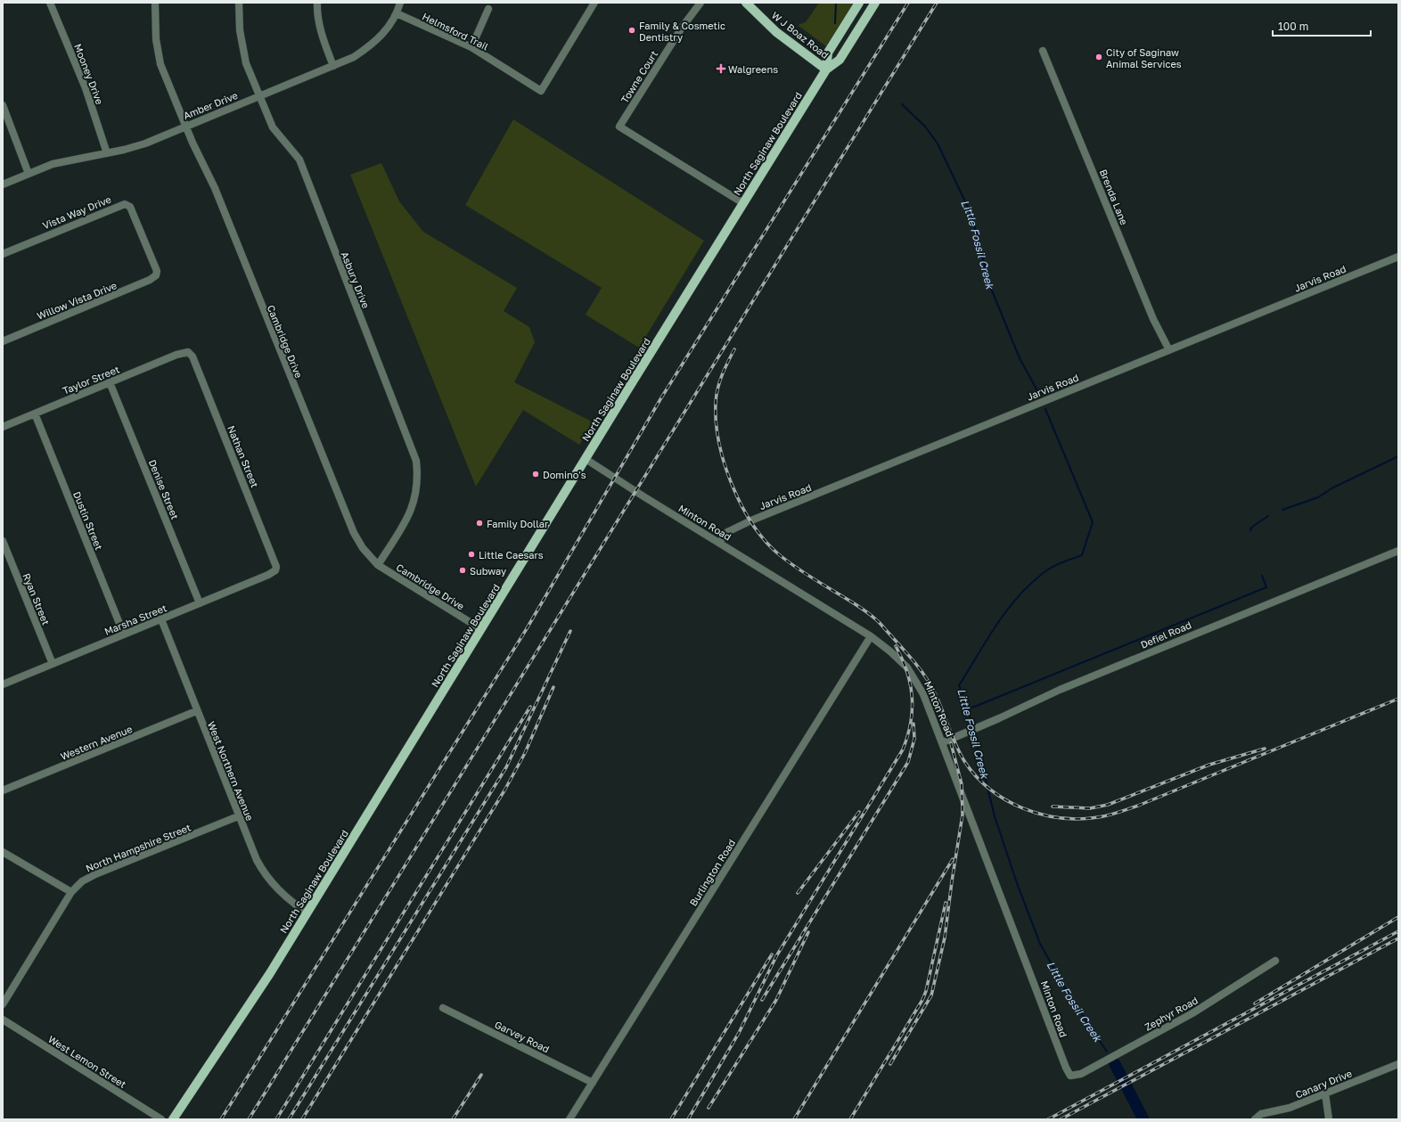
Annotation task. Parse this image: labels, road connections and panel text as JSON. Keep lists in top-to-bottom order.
{
  "streets": {
    "main road": ["W J Boaz Road", "North Saginaw Boulevard"],
    "street": [
      "Helmsford Trail",
      "Mooney Drive",
      "Towne Court",
      "Amber Drive",
      "Brenda Lane",
      "Vista Way Drive",
      "Jarvis Road",
      "Asbury Drive",
      "Willow Vista Drive",
      "Cambridge Drive",
      "Taylor Street",
      "Nathan Street",
      "Denise Street",
      "Dustin Street",
      "Minton Road",
      "Ryan Street",
      "Marsha Street",
      "Defiel Road",
      "Western Avenue",
      "West Northern Avenue",
      "North Hampshire Street",
      "Burlington Road",
      "Zephyr Road",
      "Garvey Road",
      "West Lemon Street",
      "Canary Drive"
    ]
  },
  "crossings": [
    ["Helmsford Trail", "Amber Drive"],
    ["W J Boaz Road", "North Saginaw Boulevard"],
    ["Mooney Drive", "Amber Drive"],
    ["Towne Court", "North Saginaw Boulevard"],
    ["Amber Drive", "Asbury Drive"],
    ["Amber Drive", "Cambridge Drive"],
    ["North Saginaw Boulevard", "Cambridge Drive"],
    ["North Saginaw Boulevard", "Minton Road"],
    ["North Saginaw Boulevard", "West Northern Avenue"],
    ["Brenda Lane", "Jarvis Road"],
    ["Vista Way Drive", "Willow Vista Drive"],
    ["Jarvis Road", "Minton Road"],
    ["Asbury Drive", "Cambridge Drive"],
    ["Taylor Street", "Nathan Street"],
    ["Taylor Street", "Denise Street"],
    ["Taylor Street", "Dustin Street"],
    ["Nathan Street", "Marsha Street"],
    ["Denise Street", "Marsha Street"],
    ["Dustin Street", "Marsha Street"],
    ["Minton Road", "Defiel Road"],
    ["Minton Road", "Burlington Road"],
    ["Minton Road", "Zephyr Road"],
    ["Ryan Street", "Marsha Street"],
    ["Marsha Street", "West Northern Avenue"],
    ["Western Avenue", "West Northern Avenue"],
    ["West Northern Avenue", "North Hampshire Street"],
    ["Burlington Road", "Garvey Road"]
  ],
  "water": ["Little Fossil Creek"],
  "places": {
    "other": [
      "Family & Cosmetic Dentistry",
      "City of Saginaw Animal Services",
      "Domino's",
      "Family Dollar",
      "Little Caesars",
      "Subway"
    ],
    "health": ["Walgreens"]
  },
  "scale_bar": "100 m"
}
